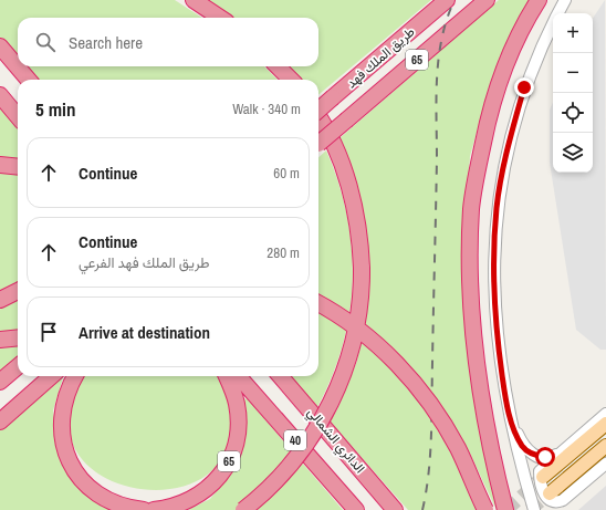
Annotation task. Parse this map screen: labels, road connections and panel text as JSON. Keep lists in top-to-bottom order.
{
  "streets": {
    "highway": [
      "طريق الملك فهد",
      "65",
      "40",
      "الدائري الشمالي"
    ]
  },
  "page": {
    "map_buttons": ["+", "−"],
    "search": "Search here",
    "heading": ["5 min", "Walk · 340 m"],
    "list": [
      ["Continue", "60 m"],
      ["Continue", "طريق الملك فهد الفرعي", "280 m"],
      "Arrive at destination"
    ]
  }
}
